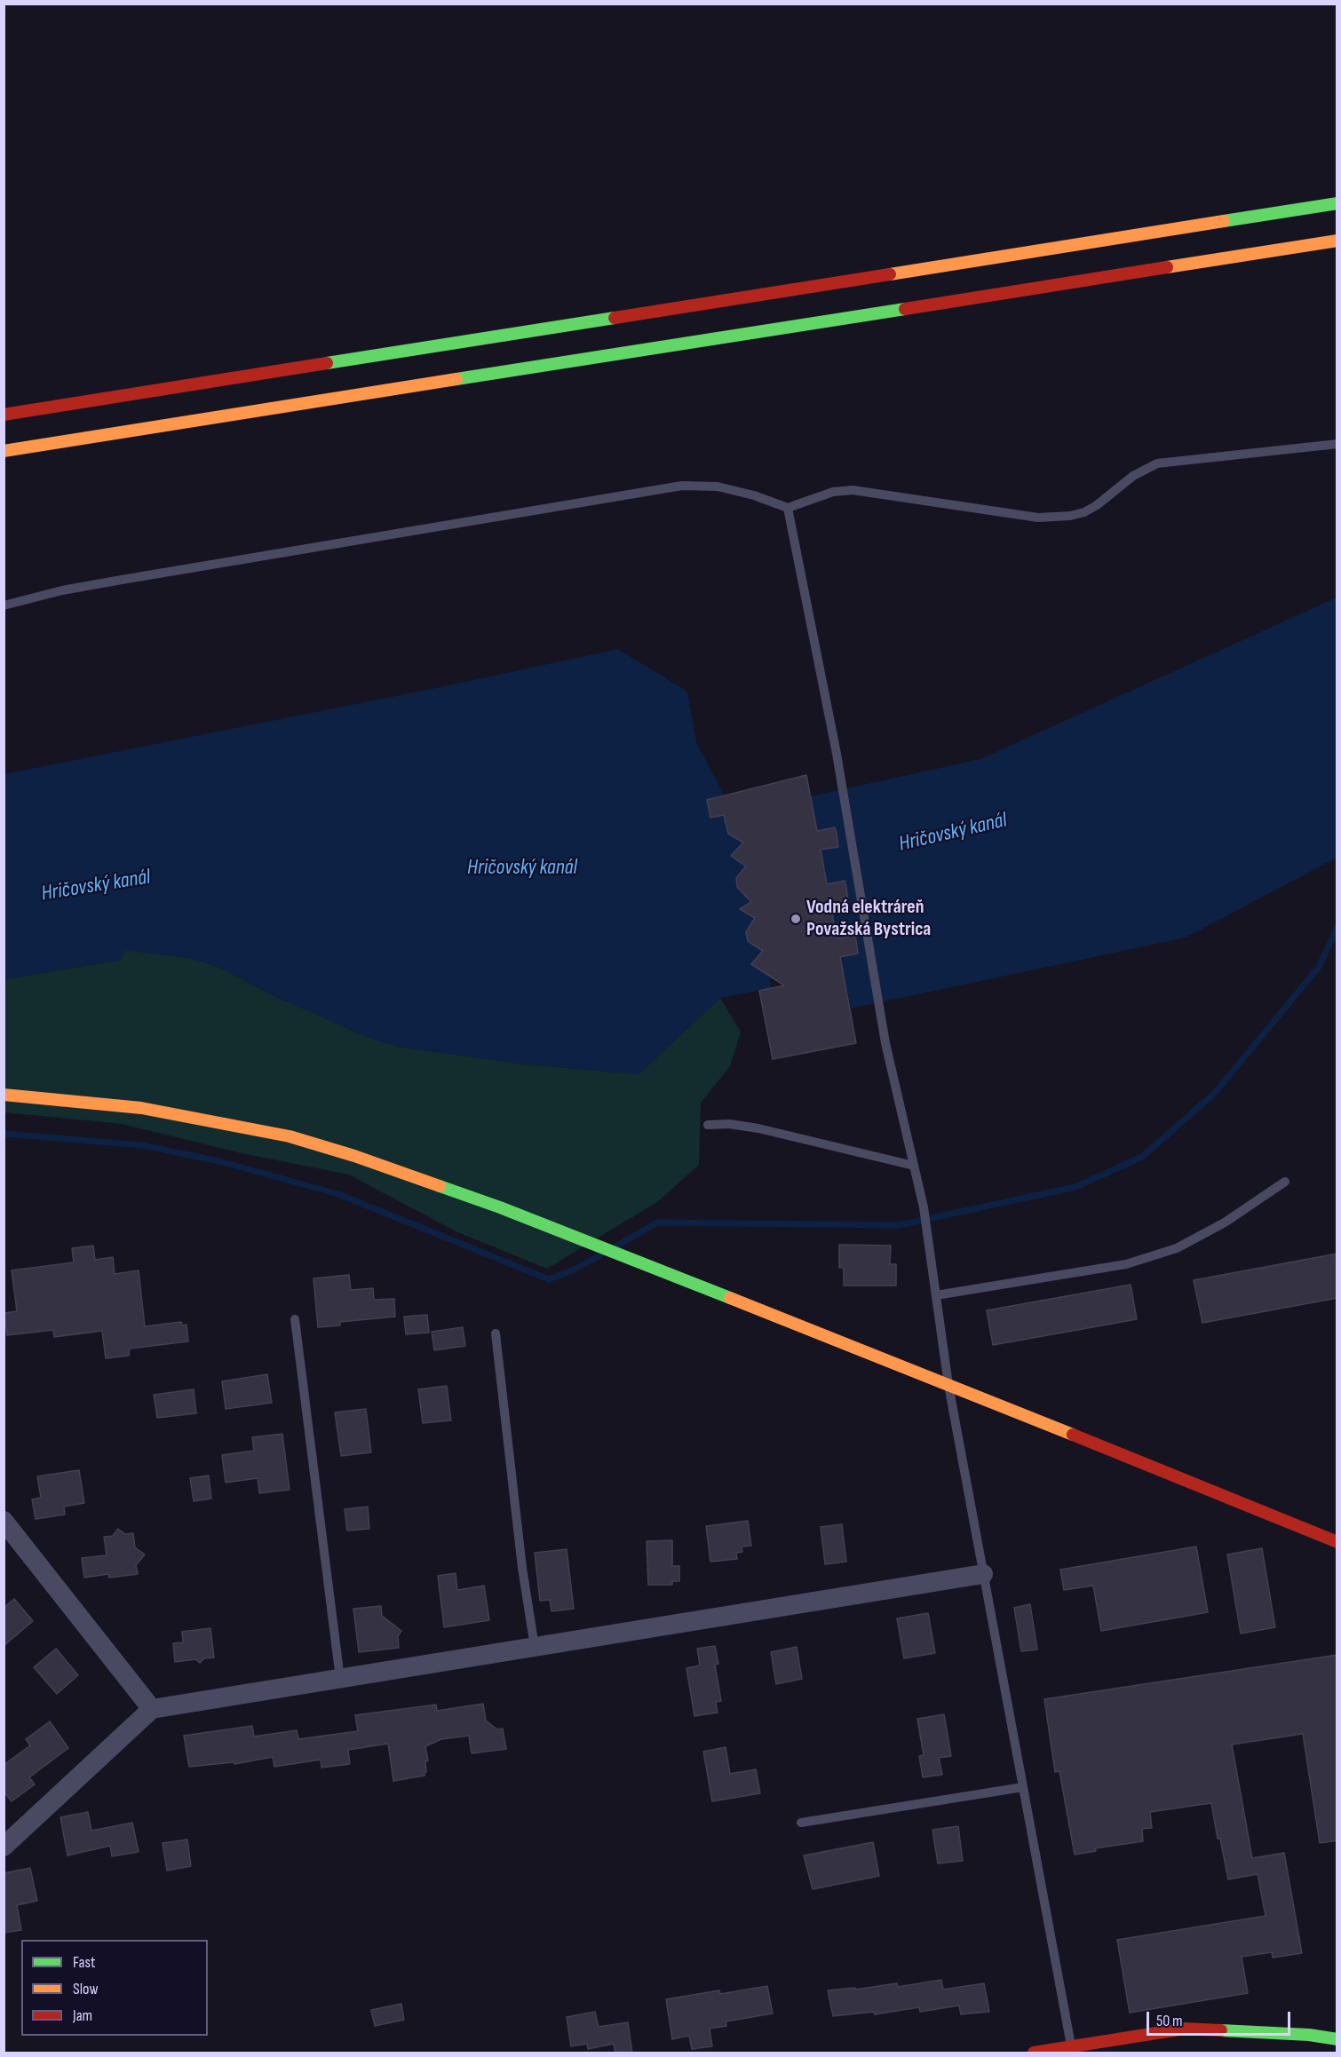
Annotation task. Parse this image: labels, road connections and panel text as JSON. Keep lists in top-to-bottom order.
{
  "water": ["Hričovský kanál"],
  "places": ["Vodná elektráreň Považská Bystrica"],
  "legend": ["Fast", "Slow", "Jam"],
  "scale_bar": "50 m"
}
